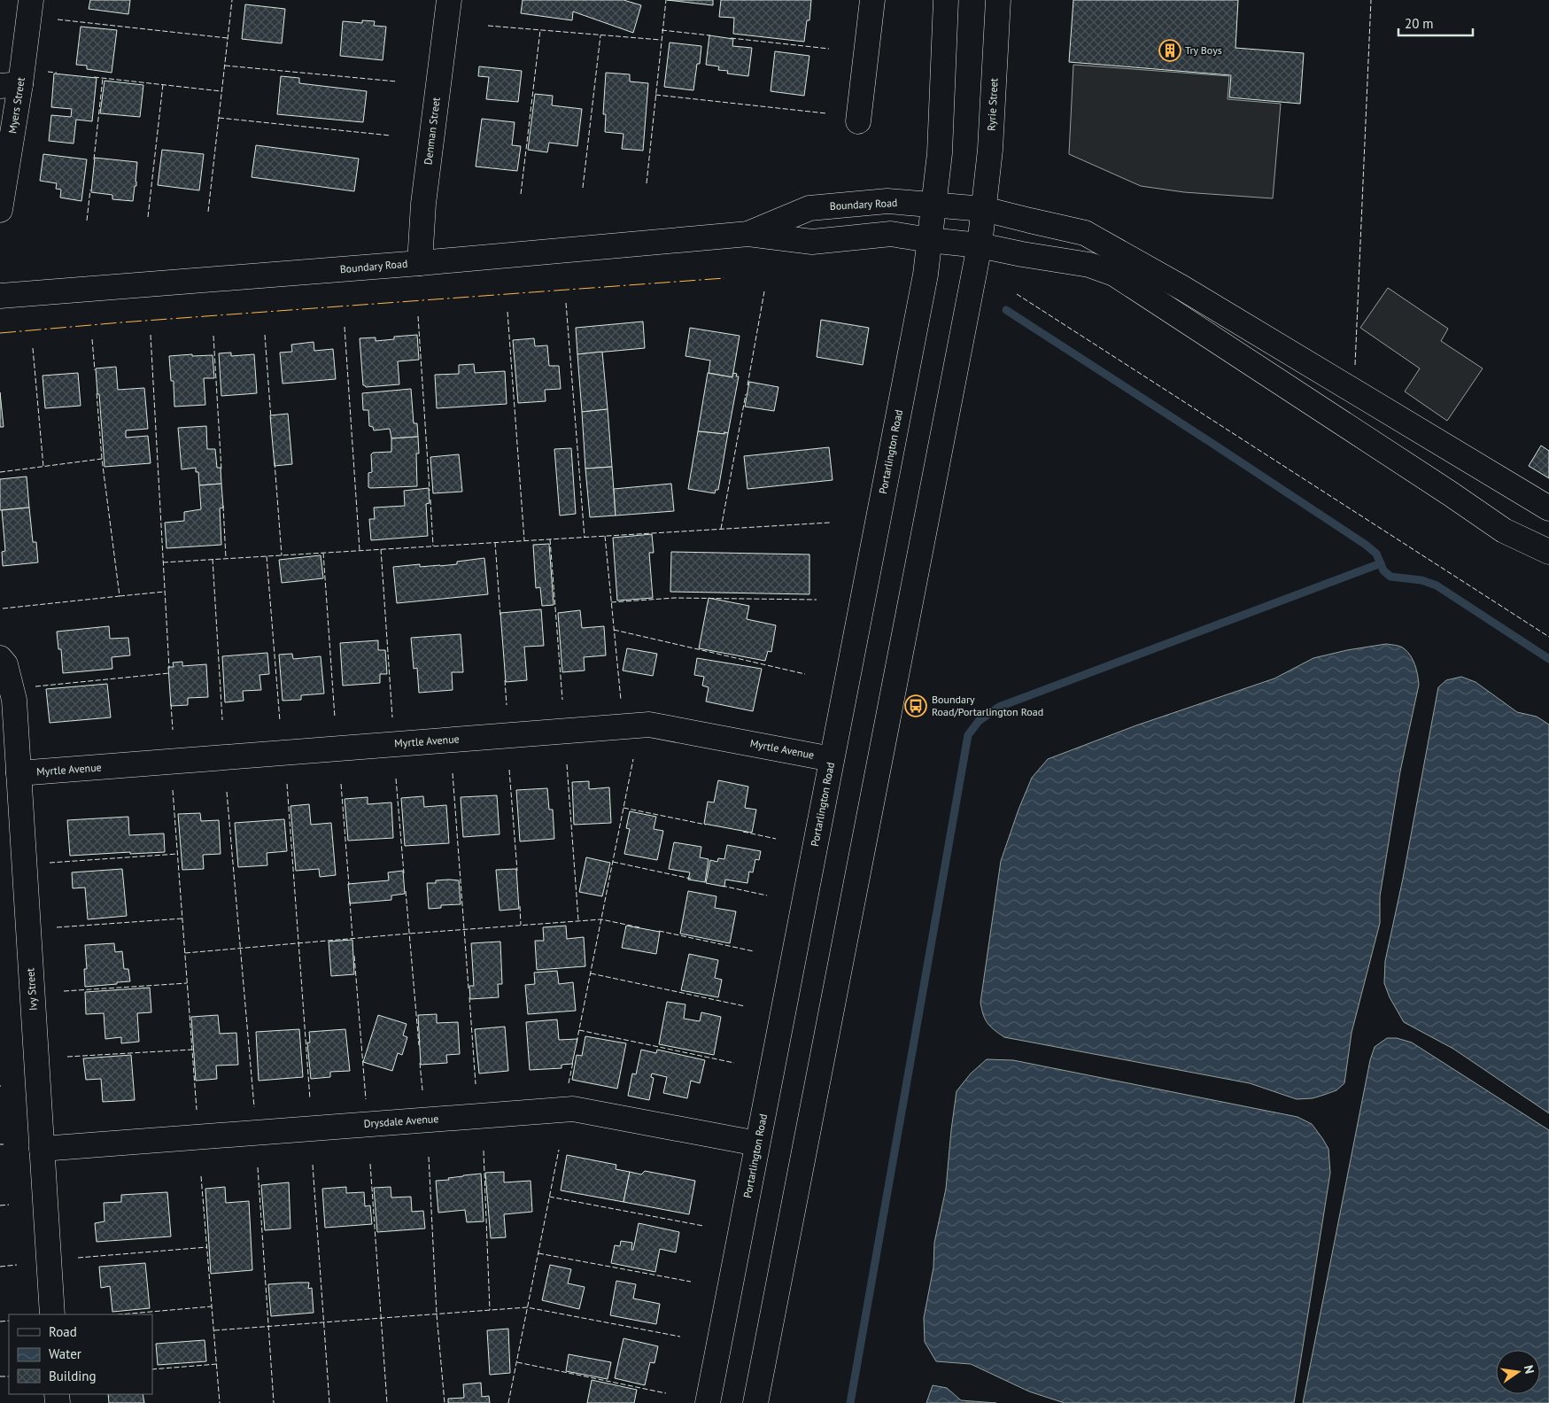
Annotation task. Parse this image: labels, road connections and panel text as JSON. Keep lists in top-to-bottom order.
{
  "streets": {
    "main road": [
      "Ryrie Street",
      "Myers Street",
      "Denman Street",
      "Boundary Road",
      "Portarlington Road",
      "Myrtle Avenue",
      "Ivy Street",
      "Drysdale Avenue"
    ]
  },
  "crossings": [
    ["Ryrie Street", "Boundary Road"],
    ["Denman Street", "Boundary Road"],
    ["Boundary Road", "Portarlington Road"],
    ["Portarlington Road", "Myrtle Avenue"],
    ["Portarlington Road", "Drysdale Avenue"],
    ["Myrtle Avenue", "Ivy Street"],
    ["Ivy Street", "Drysdale Avenue"]
  ],
  "places": {
    "building": ["Try Boys"],
    "bus stop": ["Boundary Road/Portarlington Road"]
  },
  "legend": ["Road", "Water", "Building"],
  "scale_bar": "20 m",
  "north": "right"
}
